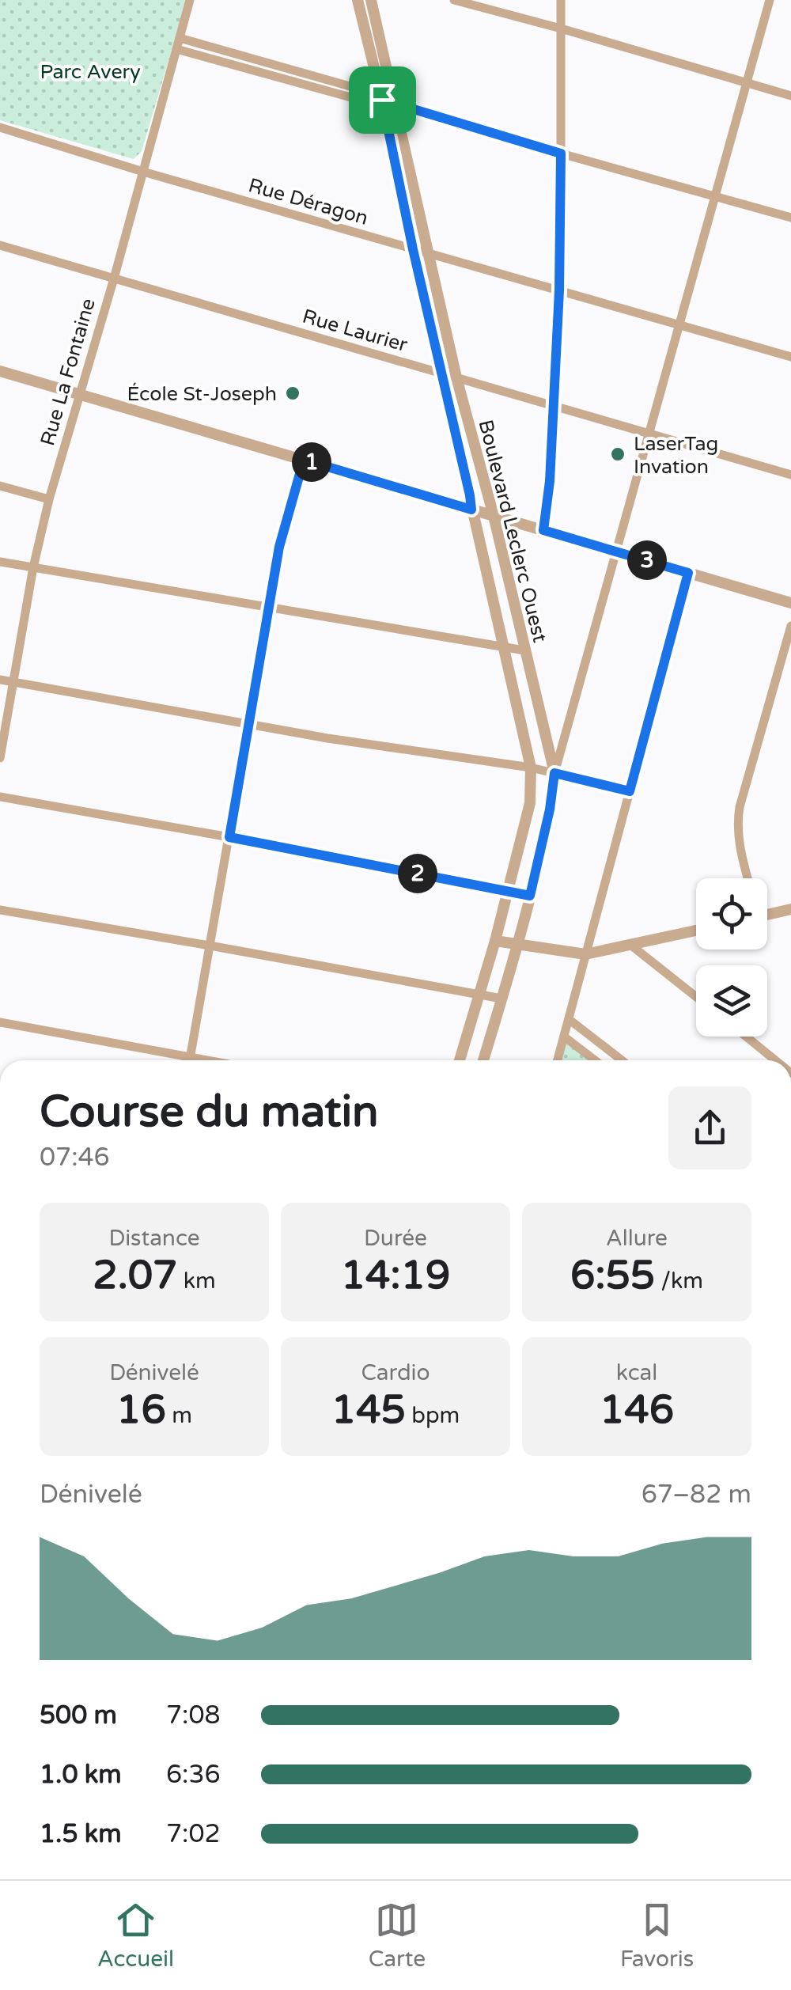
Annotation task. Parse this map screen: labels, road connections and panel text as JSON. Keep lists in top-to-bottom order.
{
  "streets": {
    "street": [
      "Rue Déragon",
      "Rue Laurier",
      "Rue La Fontaine",
      "Boulevard Leclerc Ouest"
    ]
  },
  "crossings": [
    ["Rue Déragon", "Rue La Fontaine"],
    ["Rue Déragon", "Boulevard Leclerc Ouest"],
    ["Rue Laurier", "Rue La Fontaine"],
    ["Rue Laurier", "Boulevard Leclerc Ouest"]
  ],
  "parks": ["Parc Avery"],
  "places": ["École St-Joseph", "LaserTag Invation"],
  "page": {
    "pins": ["1", "3", "2"],
    "heading": ["Course du matin", "07:46"],
    "stats": [
      ["Distance", "2.07 km"],
      ["Durée", "14:19"],
      ["Allure", "6:55 /km"],
      ["Dénivelé", "16 m"],
      ["Cardio", "145 bpm"],
      ["kcal", "146"]
    ],
    "chart": ["Dénivelé", "67–82 m"],
    "list": [
      {
        "name": "500 m",
        "note": "7:08"
      },
      {
        "name": "1.0 km",
        "note": "6:36"
      },
      {
        "name": "1.5 km",
        "note": "7:02"
      }
    ],
    "tabs": ["Accueil", "Carte", "Favoris"]
  }
}
